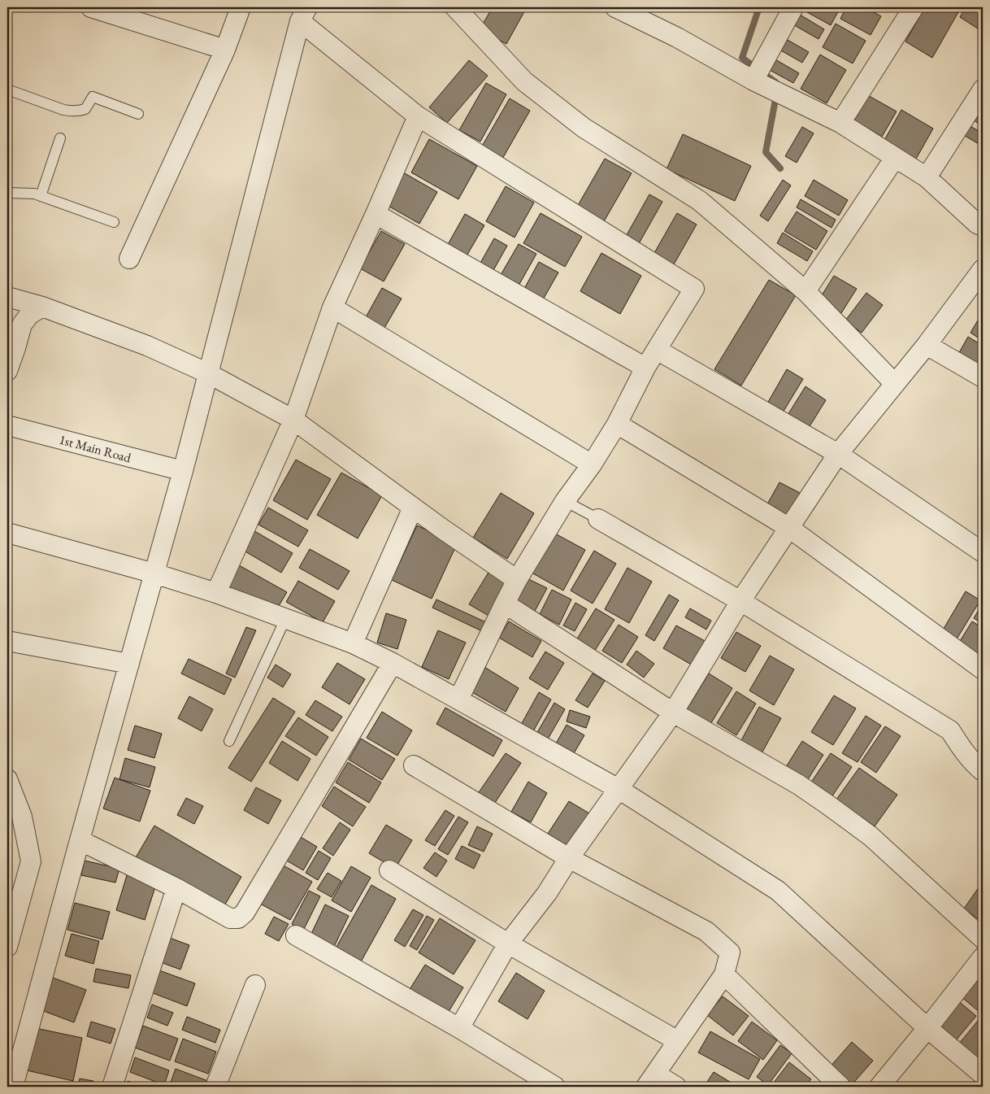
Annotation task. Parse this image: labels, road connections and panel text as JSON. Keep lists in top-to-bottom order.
{
  "streets": {
    "street": ["1st Main Road"]
  }
}
